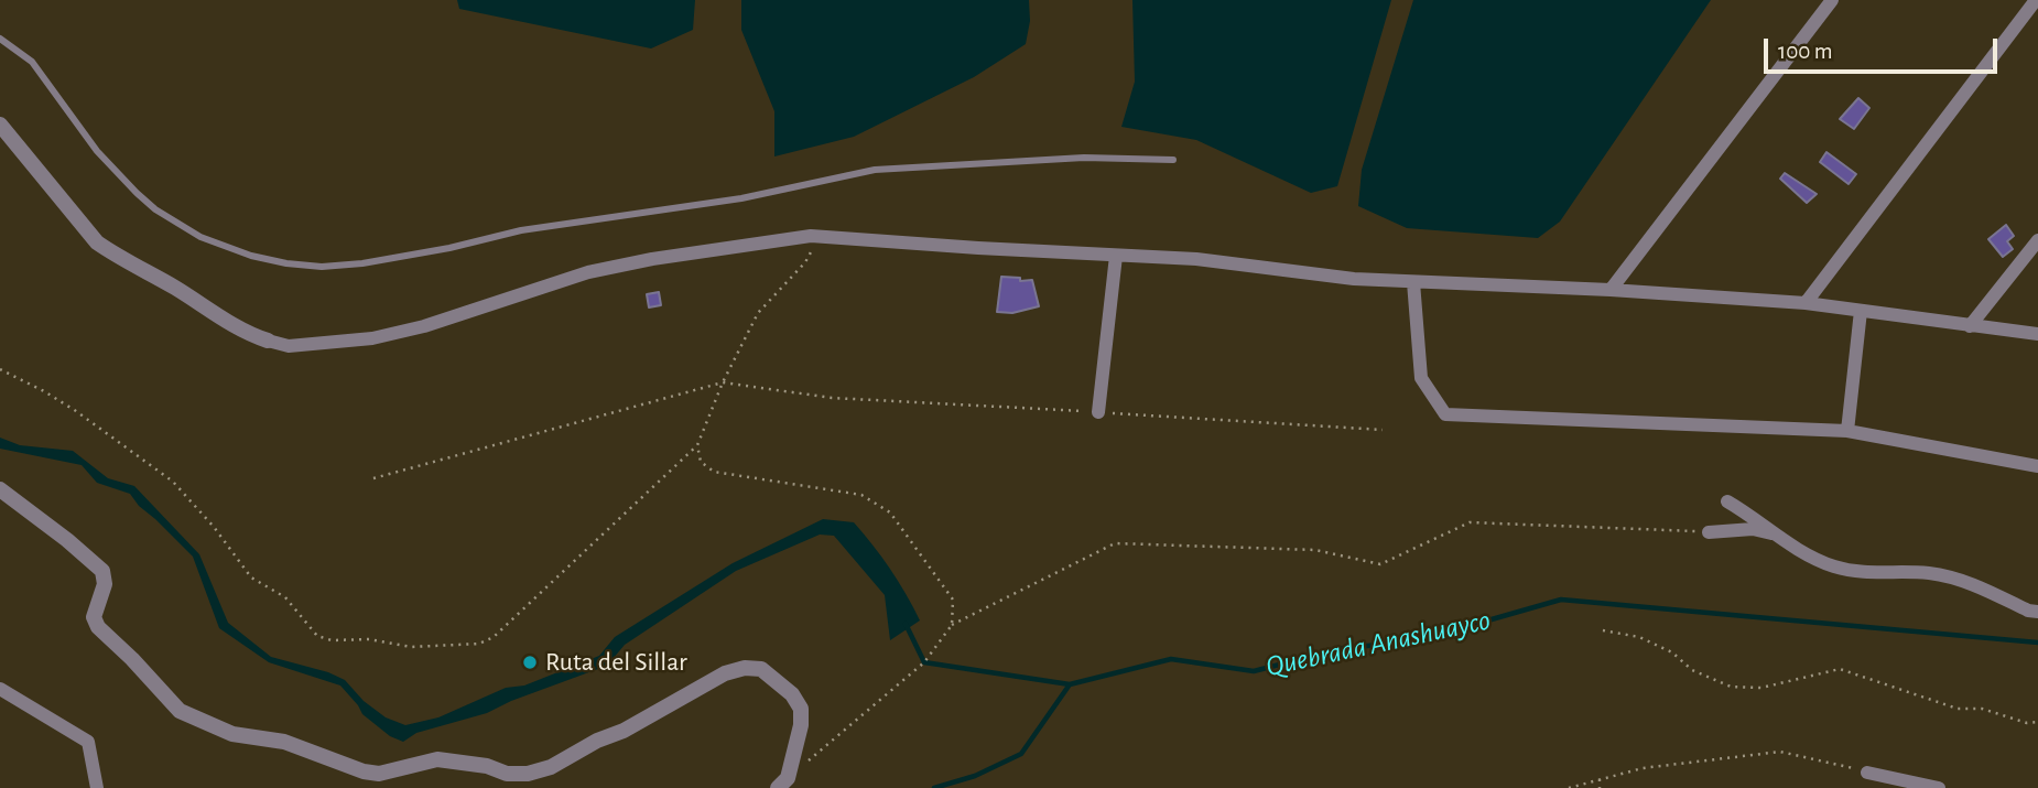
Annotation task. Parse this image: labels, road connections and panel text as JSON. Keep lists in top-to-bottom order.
{
  "water": ["Quebrada Anashuayco"],
  "places": ["Ruta del Sillar"],
  "scale_bar": "100 m"
}
